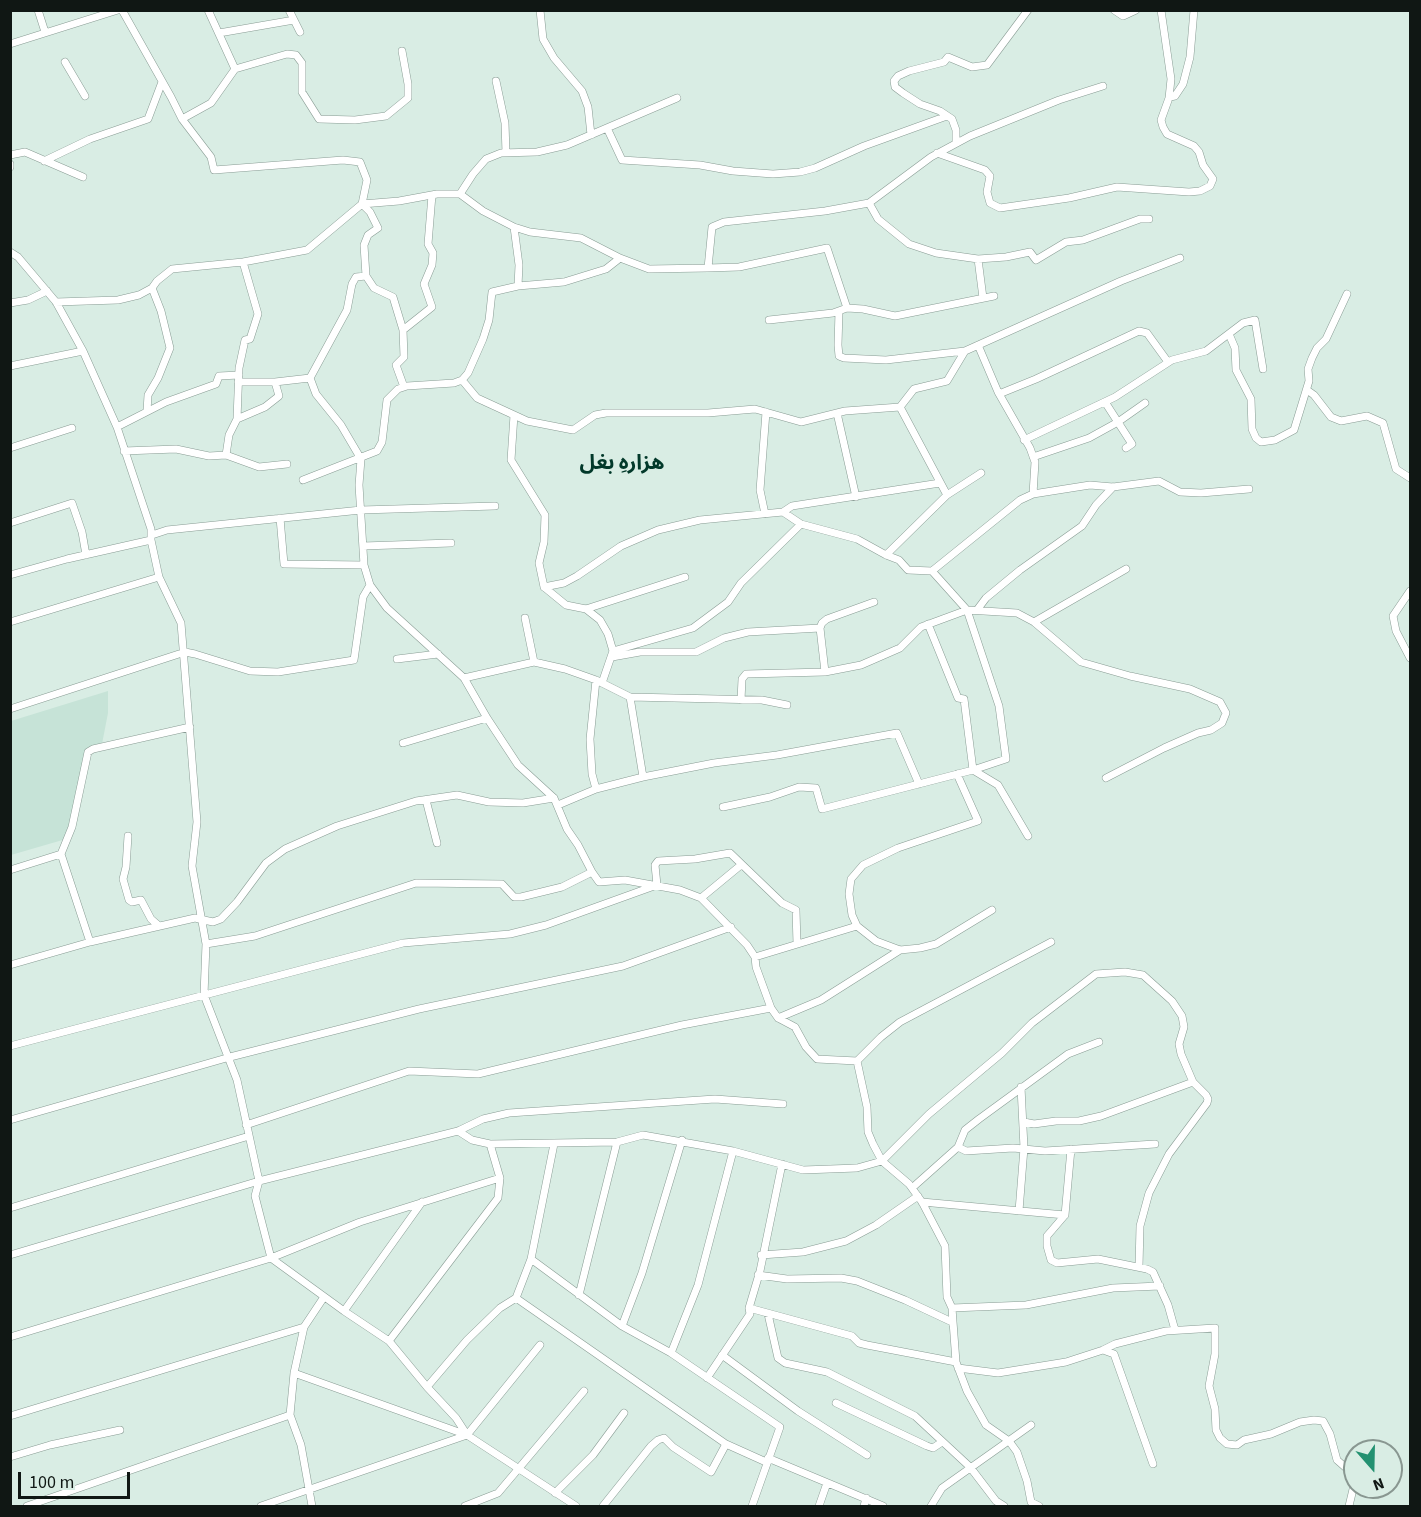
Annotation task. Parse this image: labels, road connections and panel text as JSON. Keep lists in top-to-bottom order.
{
  "districts": ["هزارهِ بغل"],
  "scale_bar": "100 m",
  "north": "bottom"
}
